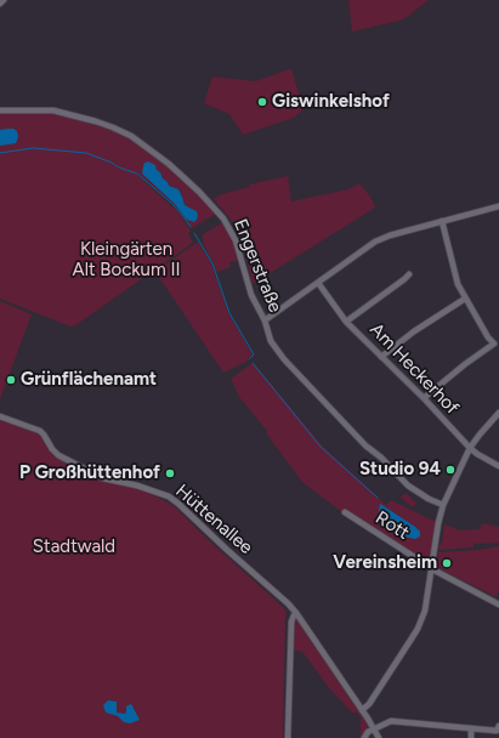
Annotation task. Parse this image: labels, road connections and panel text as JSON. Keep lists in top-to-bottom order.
{
  "streets": {
    "street": [
      "Engerstraße",
      "Am Heckerhof",
      "Hüttenallee",
      "Rott"
    ]
  },
  "parks": ["Kleingärten Alt Bockum II", "Stadtwald"],
  "places": [
    "Giswinkelshof",
    "Grünflächenamt",
    "Studio 94",
    "P Großhüttenhof",
    "Vereinsheim"
  ]
}
